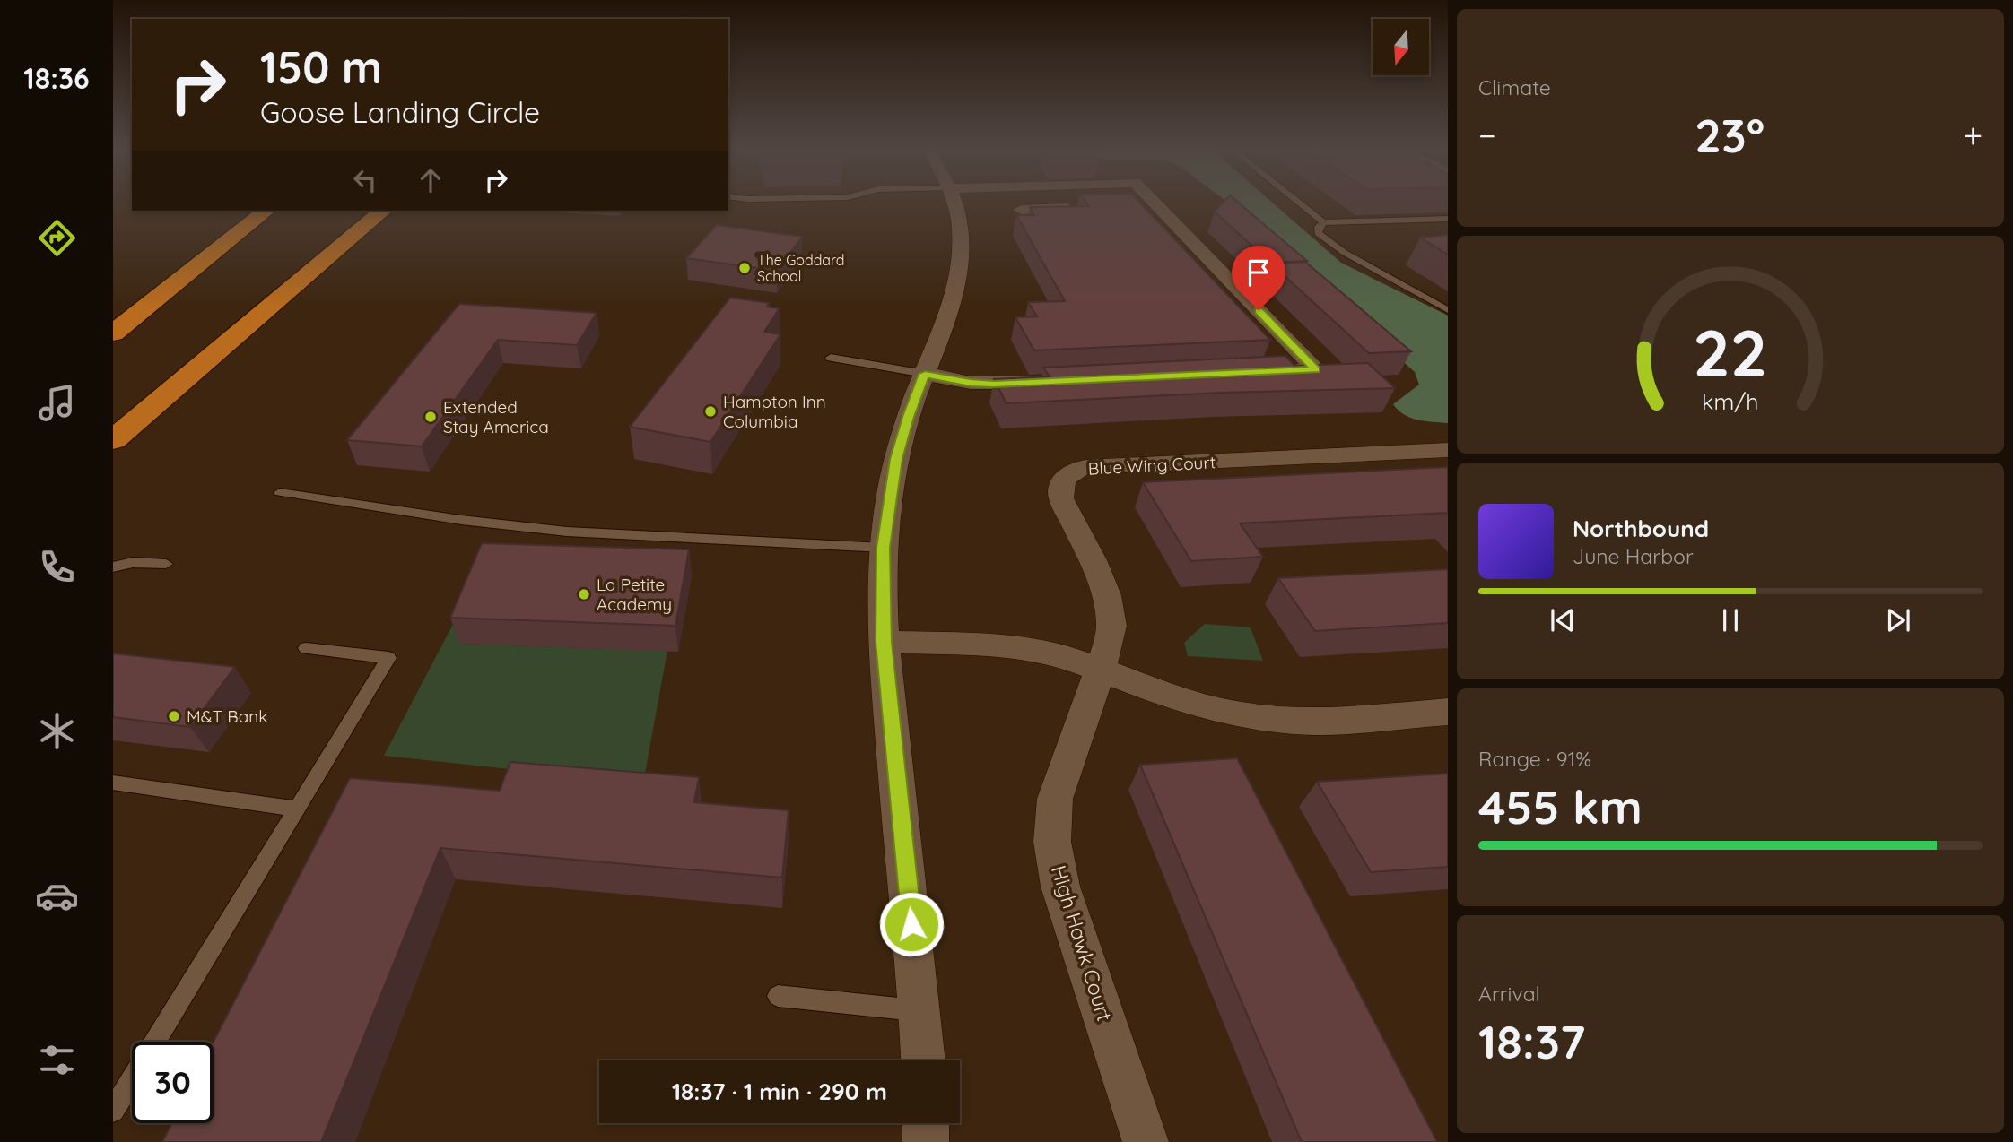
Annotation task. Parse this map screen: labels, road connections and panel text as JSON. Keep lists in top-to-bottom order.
{
  "streets": {
    "street": ["Blue Wing Court", "High Hawk Court"]
  },
  "crossings": [
    ["Blue Wing Court", "High Hawk Court"]
  ],
  "places": [
    "The Goddard School",
    "Hampton Inn Columbia",
    "Extended Stay America",
    "La Petite Academy",
    "M&T Bank"
  ],
  "north": "bottom",
  "page": {
    "tabs": "18:36",
    "tile": [
      "Climate",
      ["Range · 91%", "455 km"],
      ["Arrival", "18:37"]
    ],
    "turn": ["150 m", "Goose Landing Circle"],
    "heat": ["−", "23°", "+"],
    "song": ["Northbound", "June Harbor"],
    "limit": "30",
    "trip": "18:37 · 1 min · 290 m",
    "gauge": ["22", "km/h"]
  }
}
